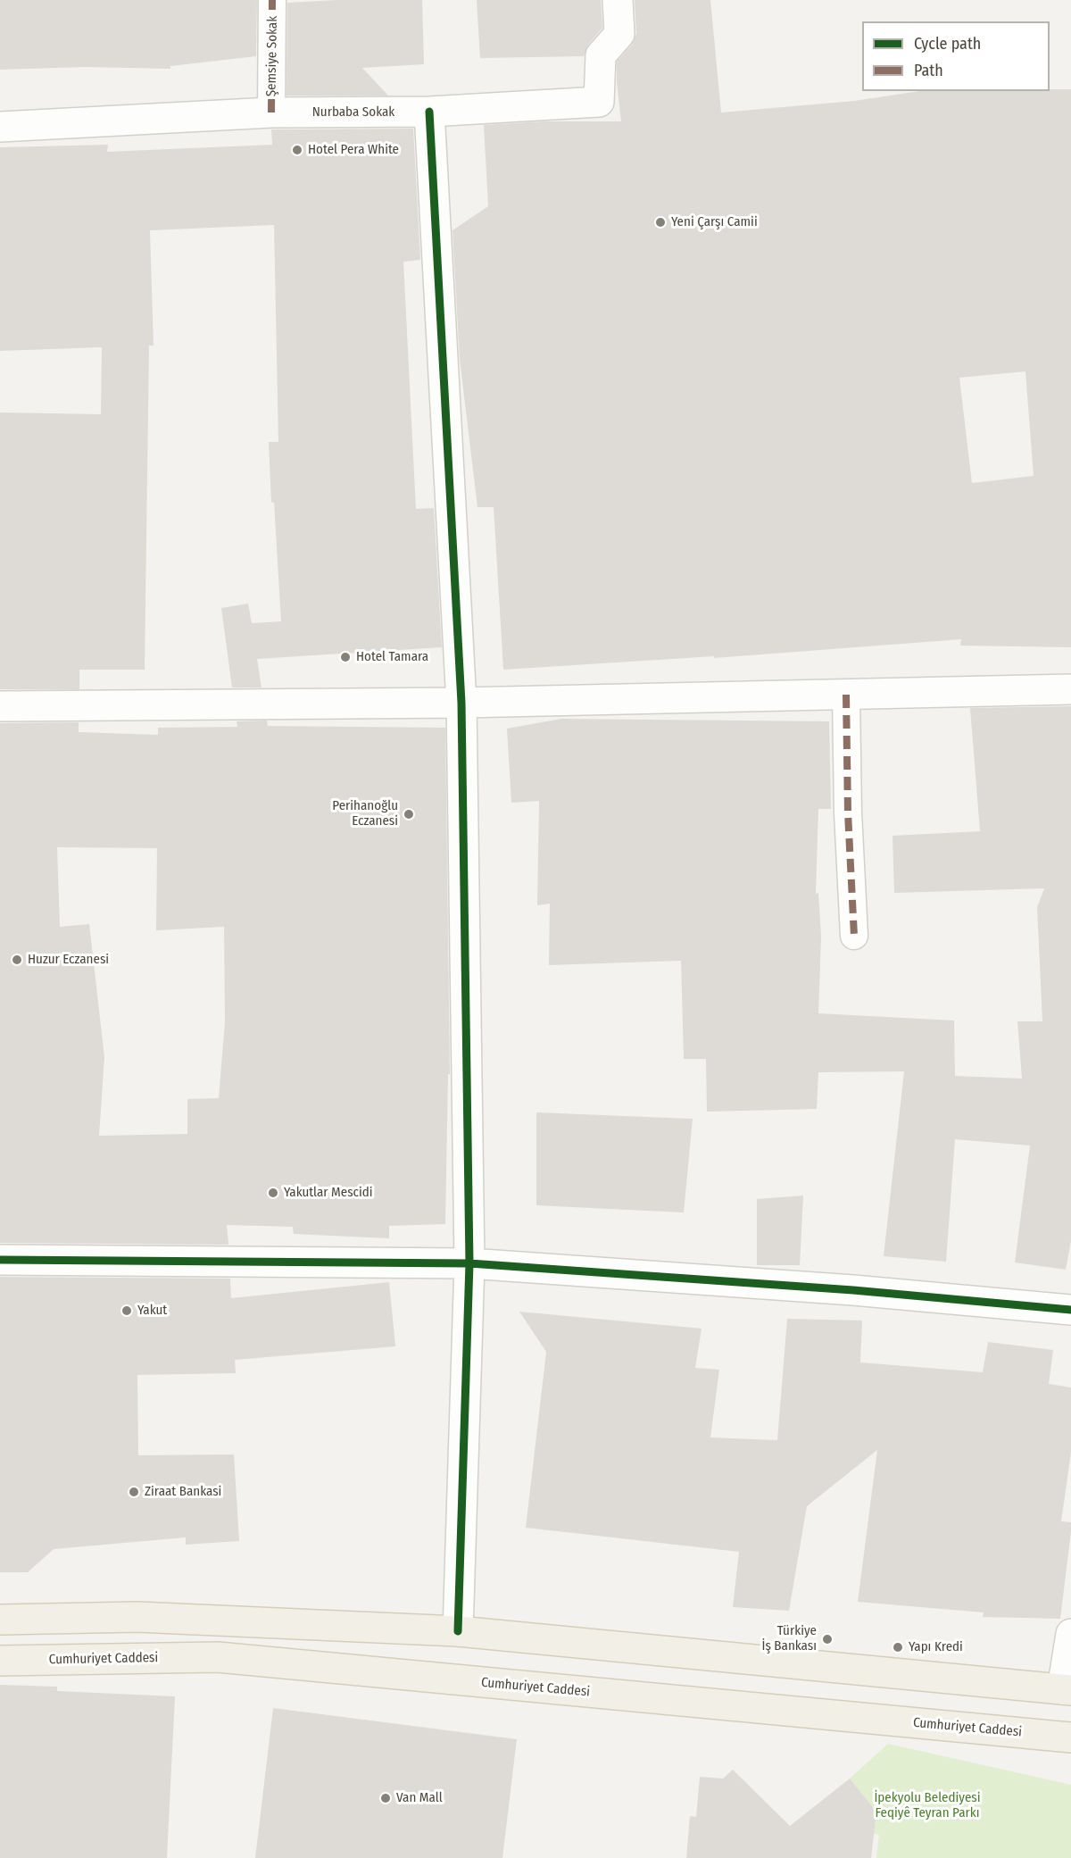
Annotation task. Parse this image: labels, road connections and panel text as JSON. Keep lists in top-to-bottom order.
{
  "streets": {
    "main road": ["Cumhuriyet Caddesi"],
    "street": ["Şemsiye Sokak", "Nurbaba Sokak"]
  },
  "crossings": [
    ["Şemsiye Sokak", "Nurbaba Sokak"]
  ],
  "parks": ["İpekyolu Belediyesi Feqiyê Teyran Parkı"],
  "places": [
    "Hotel Pera White",
    "Yeni Çarşı Camii",
    "Hotel Tamara",
    "Perihanoğlu Eczanesi",
    "Huzur Eczanesi",
    "Yakutlar Mescidi",
    "Yakut",
    "Ziraat Bankasi",
    "Türkiye İş Bankası",
    "Yapı Kredi",
    "Van Mall"
  ],
  "legend": ["Cycle path", "Path"]
}
